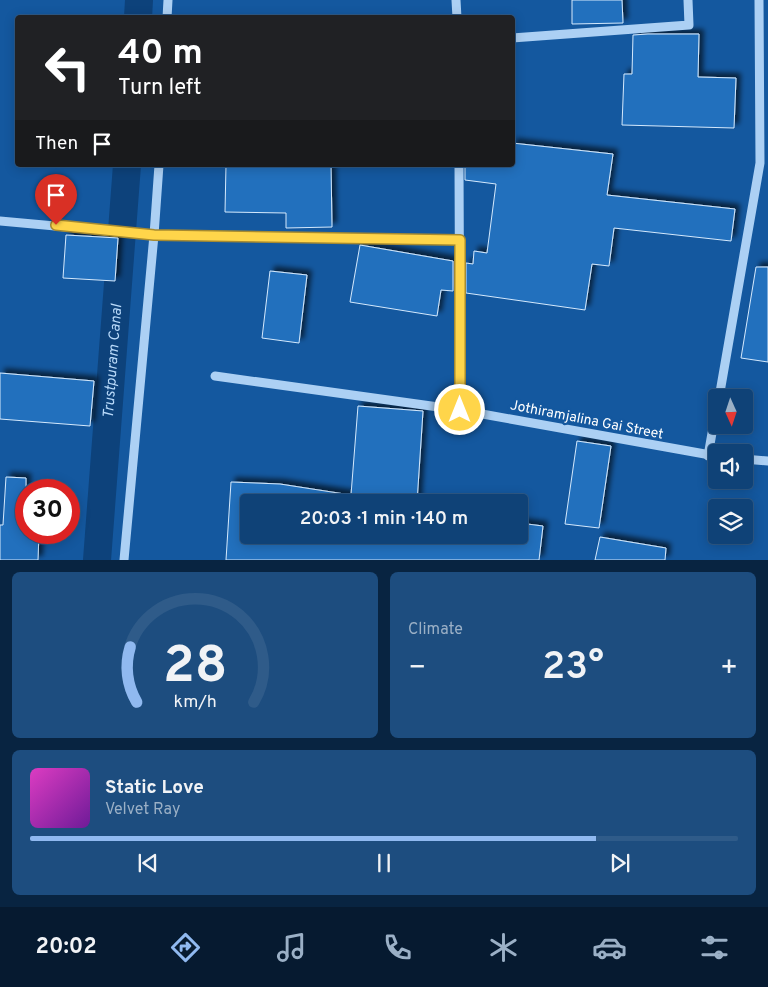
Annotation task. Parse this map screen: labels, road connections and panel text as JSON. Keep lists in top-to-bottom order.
{
  "streets": {
    "street": ["Jothiramjalina Gai Street"]
  },
  "water": ["Trustpuram Canal"],
  "north": "bottom",
  "page": {
    "turn": ["40 m", "Turn left"],
    "then": "Then",
    "limit": "30",
    "trip": "20:03 · 1 min · 140 m",
    "tile": "Climate",
    "heat": ["−", "23°", "+"],
    "song": ["Static Love", "Velvet Ray"],
    "tabs": "20:02",
    "gauge": ["28", "km/h"]
  }
}
